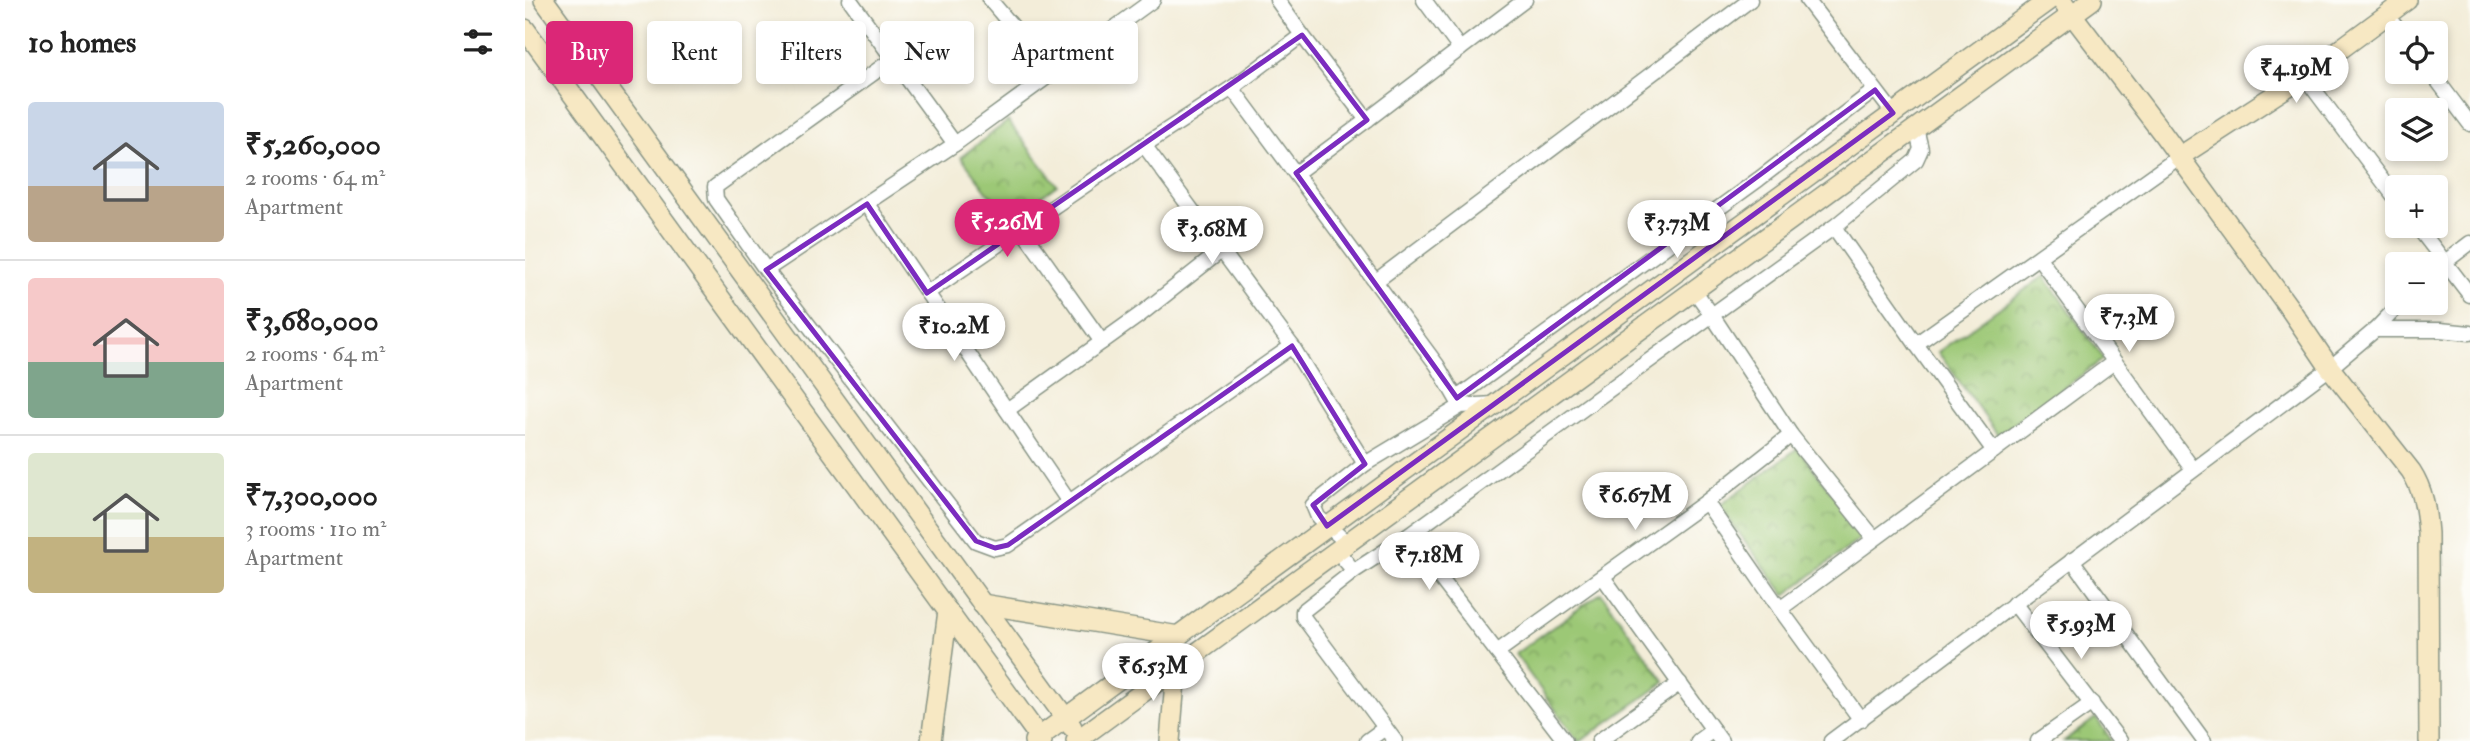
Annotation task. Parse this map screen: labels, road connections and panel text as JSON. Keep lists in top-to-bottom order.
{
  "page": {
    "heading": "10 homes",
    "map_buttons": ["+", "−"],
    "chip": [
      "Buy",
      "Rent",
      "Filters",
      "New",
      "Apartment"
    ],
    "price": [
      "₹4.19M",
      "₹5.26M",
      "₹3.73M",
      "₹3.68M",
      "₹7.3M",
      "₹10.2M",
      "₹6.67M",
      "₹7.18M",
      "₹5.93M",
      "₹6.53M"
    ],
    "list": [
      {
        "name": "₹5,260,000",
        "note": "2 rooms · 64 m² · Apartment"
      },
      {
        "name": "₹3,680,000",
        "note": "2 rooms · 64 m² · Apartment"
      },
      {
        "name": "₹7,300,000",
        "note": "3 rooms · 110 m² · Apartment"
      }
    ]
  }
}
